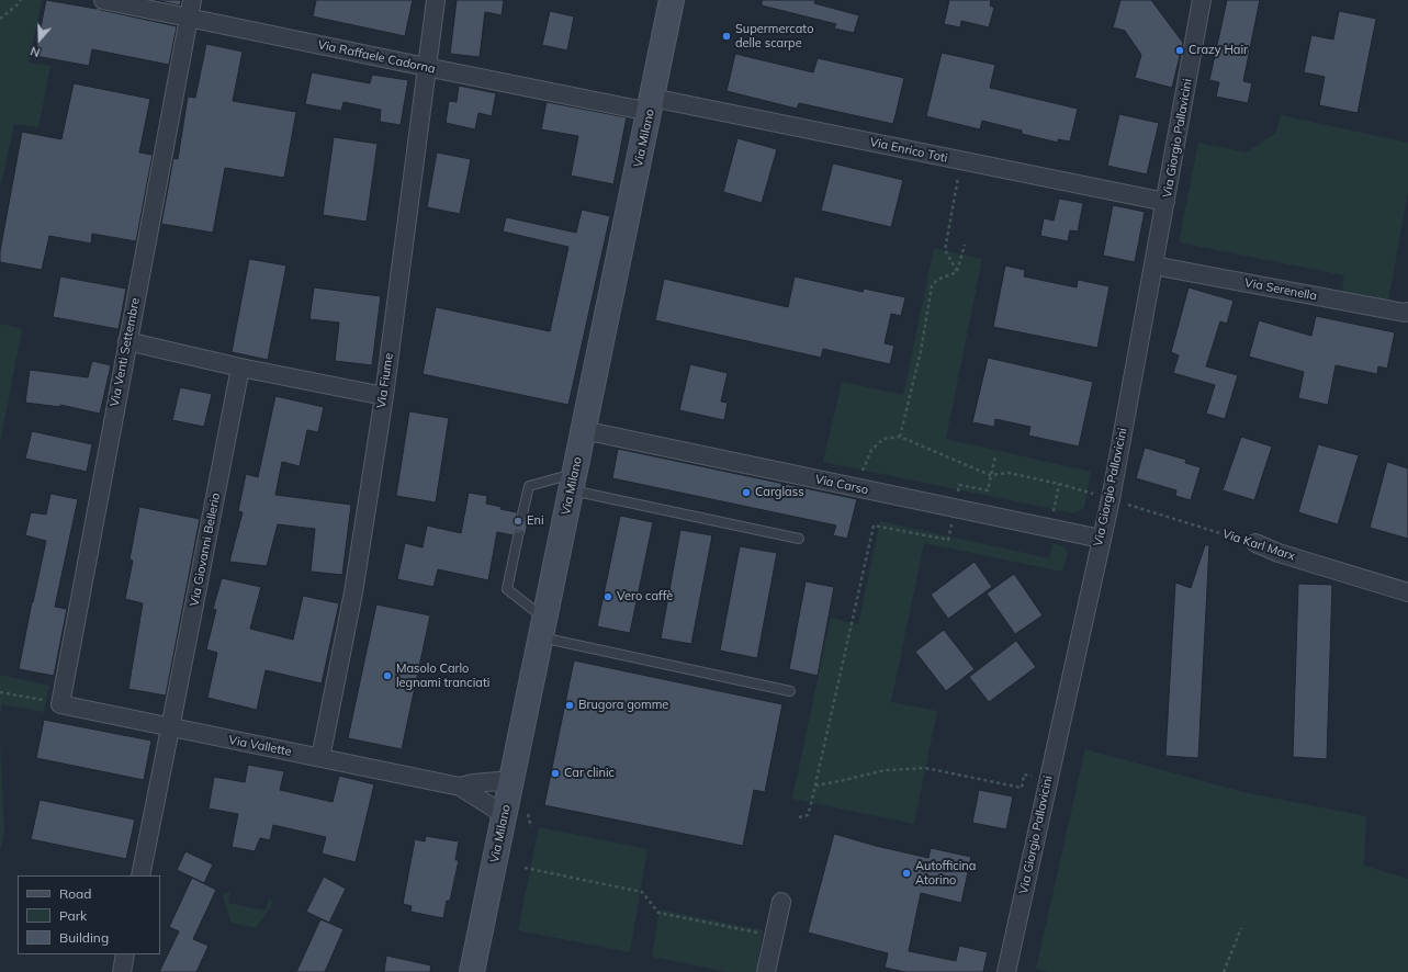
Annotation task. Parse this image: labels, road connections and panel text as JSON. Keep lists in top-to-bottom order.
{
  "streets": {
    "main road": ["Via Milano"],
    "street": [
      "Via Raffaele Cadorna",
      "Via Giorgio Pallavicini",
      "Via Enrico Toti",
      "Via Serenella",
      "Via Venti Settembre",
      "Via Fiume",
      "Via Carso",
      "Via Karl Marx",
      "Via Giovanni Bellerio",
      "Via Vallette"
    ]
  },
  "crossings": [
    ["Via Raffaele Cadorna", "Via Milano"],
    ["Via Raffaele Cadorna", "Via Enrico Toti"],
    ["Via Raffaele Cadorna", "Via Venti Settembre"],
    ["Via Raffaele Cadorna", "Via Fiume"],
    ["Via Milano", "Via Enrico Toti"],
    ["Via Milano", "Via Carso"],
    ["Via Milano", "Via Vallette"],
    ["Via Giorgio Pallavicini", "Via Enrico Toti"],
    ["Via Giorgio Pallavicini", "Via Serenella"],
    ["Via Giorgio Pallavicini", "Via Carso"],
    ["Via Giorgio Pallavicini", "Via Karl Marx"],
    ["Via Venti Settembre", "Via Vallette"],
    ["Via Fiume", "Via Vallette"],
    ["Via Giovanni Bellerio", "Via Vallette"]
  ],
  "places": [
    "Supermercato delle scarpe",
    "Crazy Hair",
    "Carglass",
    "Eni",
    "Vero caffè",
    "Masolo Carlo legnami tranciati",
    "Brugora gomme",
    "Car clinic",
    "Autofficina Atorino"
  ],
  "legend": ["Road", "Park", "Building"],
  "north": "bottom"
}
